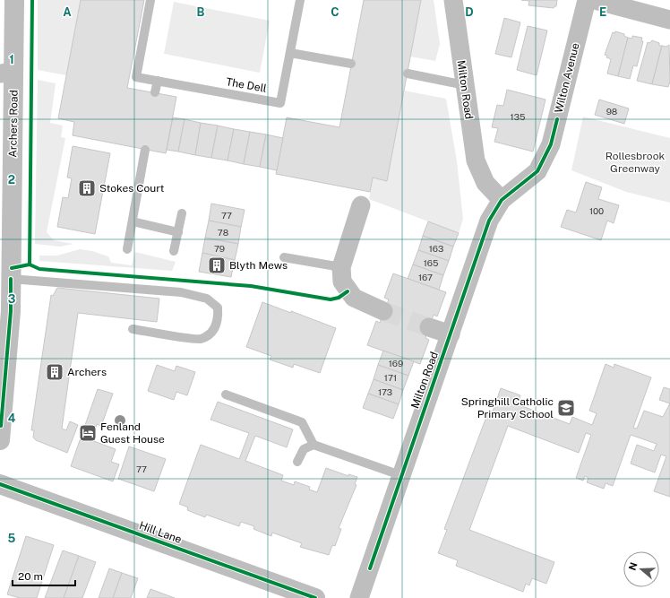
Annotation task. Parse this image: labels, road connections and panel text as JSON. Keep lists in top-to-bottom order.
{
  "streets": {
    "street": [
      "Wilton Avenue",
      "Milton Road",
      "Archers Road",
      "Hill Lane"
    ],
    "lane": ["The Dell"]
  },
  "crossings": [
    ["Wilton Avenue", "Milton Road"]
  ],
  "parks": ["Rollesbrook Greenway"],
  "places": {
    "building": ["Stokes Court", "Blyth Mews", "Archers"],
    "school or university": ["Springhill Catholic Primary School"],
    "hotel": ["Fenland Guest House"]
  },
  "house_numbers": [
    "98",
    "135",
    "100",
    "77",
    "78",
    "79",
    "163",
    "165",
    "167",
    "169",
    "171",
    "173",
    "77"
  ],
  "scale_bar": "20 m",
  "north": "left",
  "grid": {
    "columns": [
      "A",
      "B",
      "C",
      "D",
      "E"
    ],
    "rows": [
      "1",
      "2",
      "3",
      "4",
      "5"
    ]
  }
}
